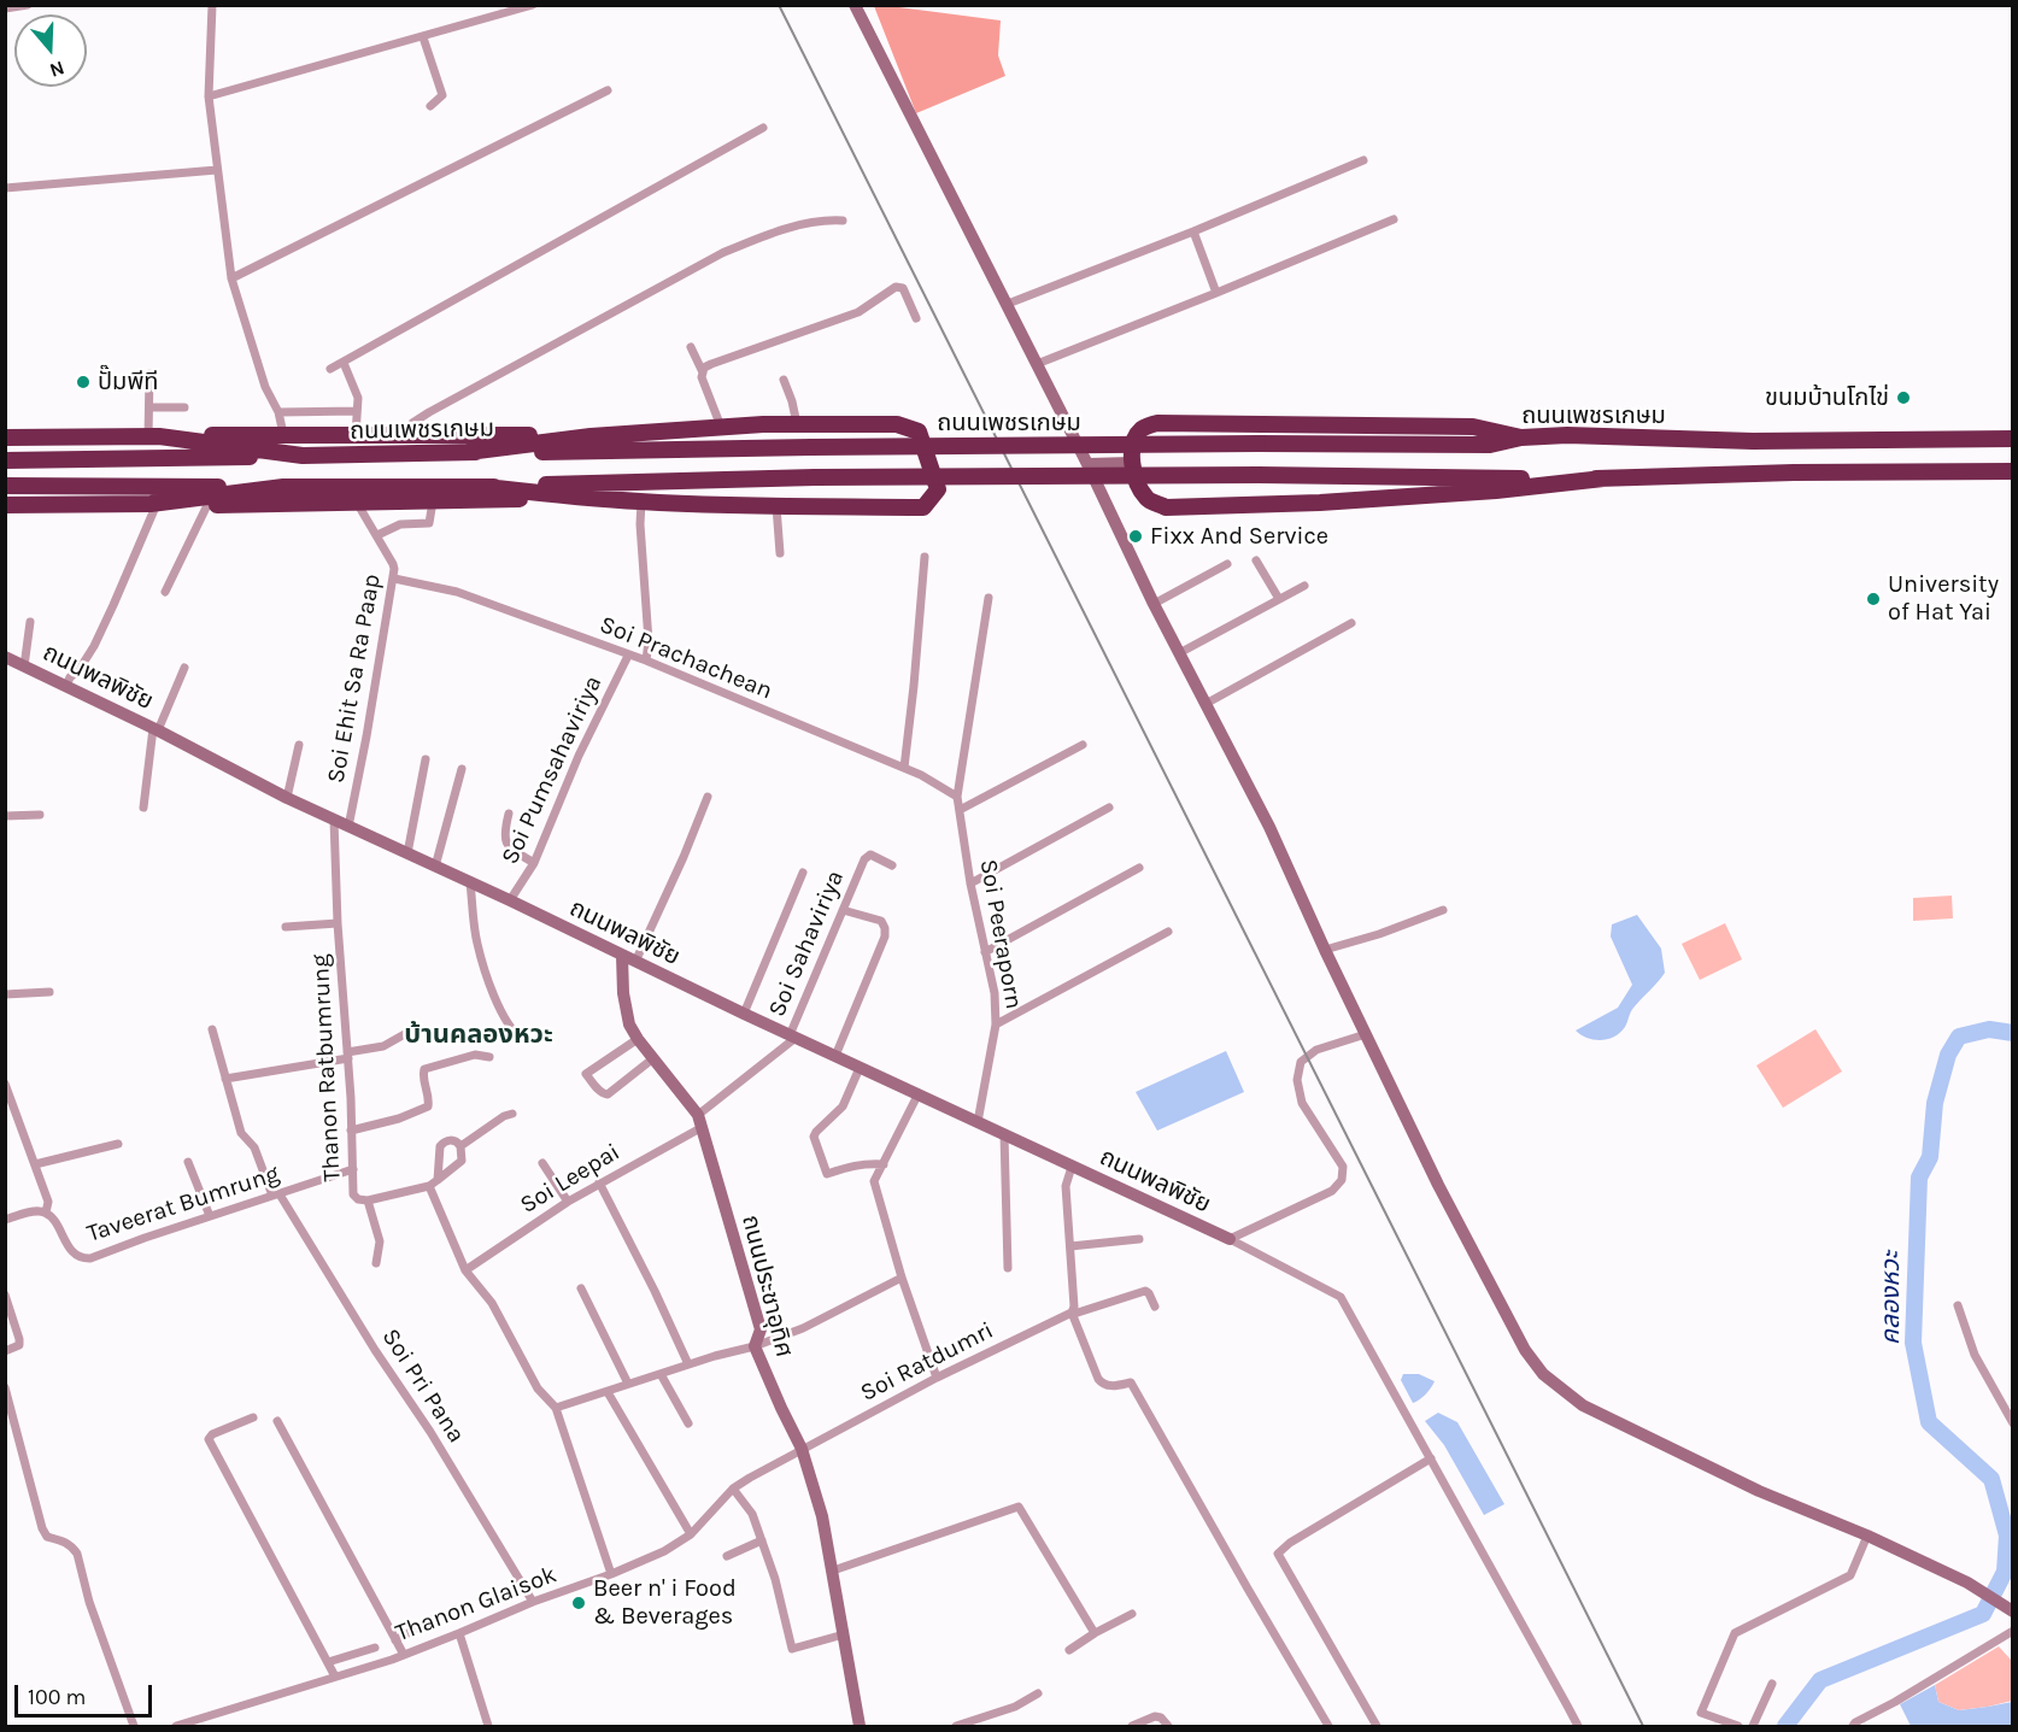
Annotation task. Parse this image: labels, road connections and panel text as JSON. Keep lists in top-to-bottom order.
{
  "streets": {
    "highway": ["ถนนเพชรเกษม"],
    "street": [
      "Soi Prachachean",
      "ถนนพลพิชัย",
      "Soi Ehit Sa Ra Paap",
      "Soi Pumsahaviriya",
      "Soi Peeraporn",
      "Soi Sahaviriya",
      "Thanon Ratbumrung",
      "Soi Leepai",
      "Taveerat Bumrung",
      "ถนนประชาอุทิศ",
      "Soi Ratdumri",
      "Soi Pri Pana",
      "Thanon Glaisok"
    ]
  },
  "crossings": [
    ["Soi Prachachean", "Soi Ehit Sa Ra Paap"],
    ["Soi Prachachean", "Soi Pumsahaviriya"],
    ["Soi Prachachean", "Soi Peeraporn"],
    ["ถนนพลพิชัย", "Soi Ehit Sa Ra Paap"],
    ["ถนนพลพิชัย", "Soi Pumsahaviriya"],
    ["ถนนพลพิชัย", "Soi Peeraporn"],
    ["ถนนพลพิชัย", "Soi Sahaviriya"],
    ["ถนนพลพิชัย", "Thanon Ratbumrung"],
    ["ถนนพลพิชัย", "Soi Leepai"],
    ["ถนนพลพิชัย", "ถนนประชาอุทิศ"],
    ["Soi Sahaviriya", "Soi Leepai"],
    ["Thanon Ratbumrung", "Taveerat Bumrung"],
    ["Soi Leepai", "ถนนประชาอุทิศ"],
    ["Taveerat Bumrung", "Soi Pri Pana"],
    ["ถนนประชาอุทิศ", "Soi Ratdumri"],
    ["ถนนประชาอุทิศ", "Thanon Glaisok"],
    ["Soi Ratdumri", "Thanon Glaisok"],
    ["Soi Pri Pana", "Thanon Glaisok"]
  ],
  "districts": ["บ้านคลองหวะ"],
  "water": ["คลองหวะ"],
  "places": [
    "ปั๊มพีที",
    "ขนมบ้านโกไข่",
    "Fixx And Service",
    "University of Hat Yai",
    "Beer n' i Food & Beverages"
  ],
  "scale_bar": "100 m",
  "north": "bottom"
}
